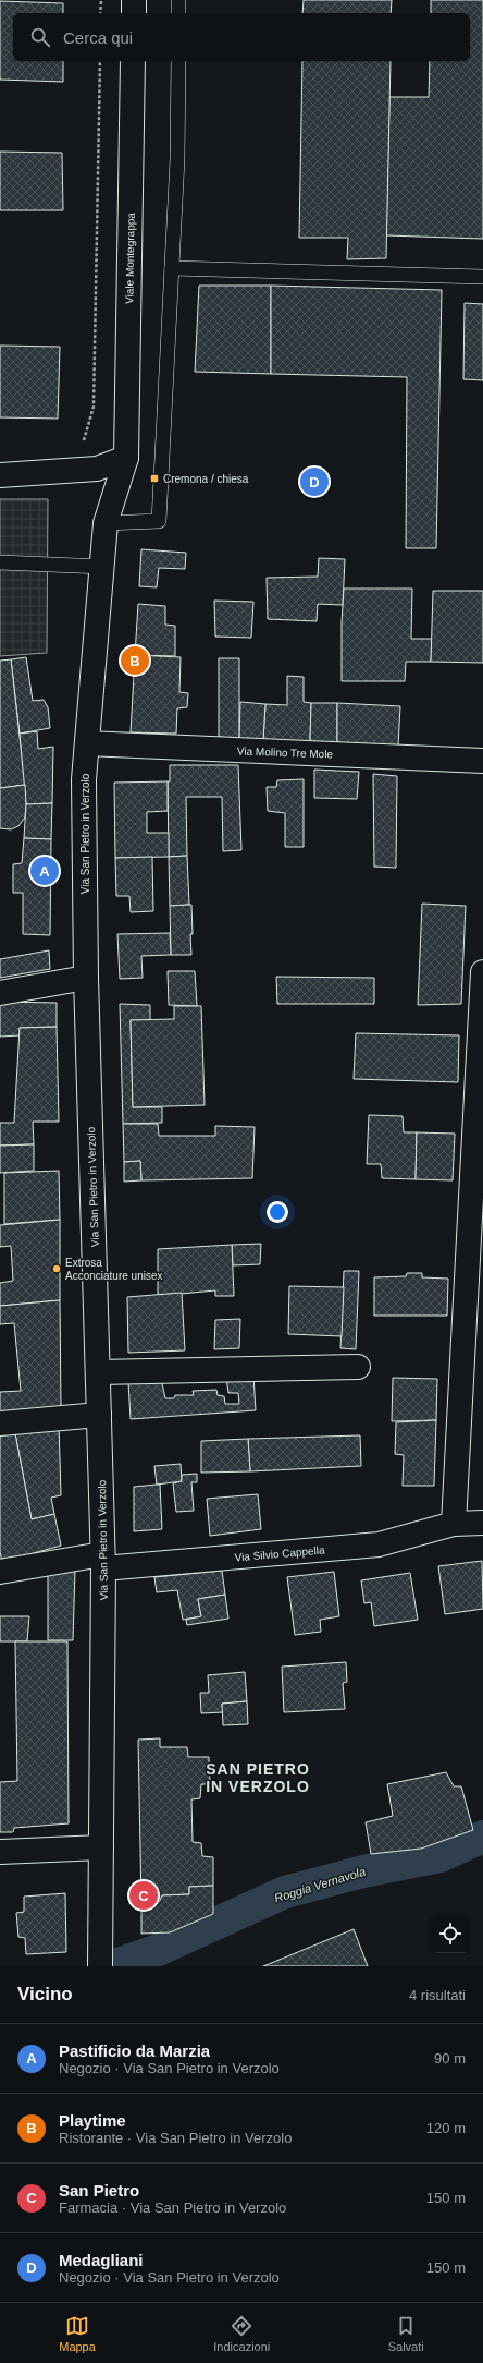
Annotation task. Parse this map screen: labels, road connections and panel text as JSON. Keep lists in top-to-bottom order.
{
  "streets": {
    "street": [
      "Viale Montegrappa",
      "Via Molino Tre Mole",
      "Via San Pietro in Verzolo",
      "Via Silvio Cappella"
    ]
  },
  "crossings": [
    ["Viale Montegrappa", "Via San Pietro in Verzolo"],
    ["Via Molino Tre Mole", "Via San Pietro in Verzolo"],
    ["Via San Pietro in Verzolo", "Via Silvio Cappella"]
  ],
  "districts": ["SAN PIETRO IN VERZOLO"],
  "water": ["Roggia Vernavola"],
  "places": {
    "transit": ["Cremona / chiesa"],
    "other": ["Extrosa Acconciature unisex"]
  },
  "page": {
    "search": "Cerca qui",
    "pins": [
      "D",
      "B",
      "A",
      "C"
    ],
    "heading": ["Vicino", "4 risultati"],
    "list": [
      {
        "mark": "A",
        "name": "Pastificio da Marzia",
        "note": "Negozio · Via San Pietro in Verzolo",
        "value": "90 m"
      },
      {
        "mark": "B",
        "name": "Playtime",
        "note": "Ristorante · Via San Pietro in Verzolo",
        "value": "120 m"
      },
      {
        "mark": "C",
        "name": "San Pietro",
        "note": "Farmacia · Via San Pietro in Verzolo",
        "value": "150 m"
      },
      {
        "mark": "D",
        "name": "Medagliani",
        "note": "Negozio · Via San Pietro in Verzolo",
        "value": "150 m"
      }
    ],
    "nav": ["Mappa", "Indicazioni", "Salvati"]
  }
}
